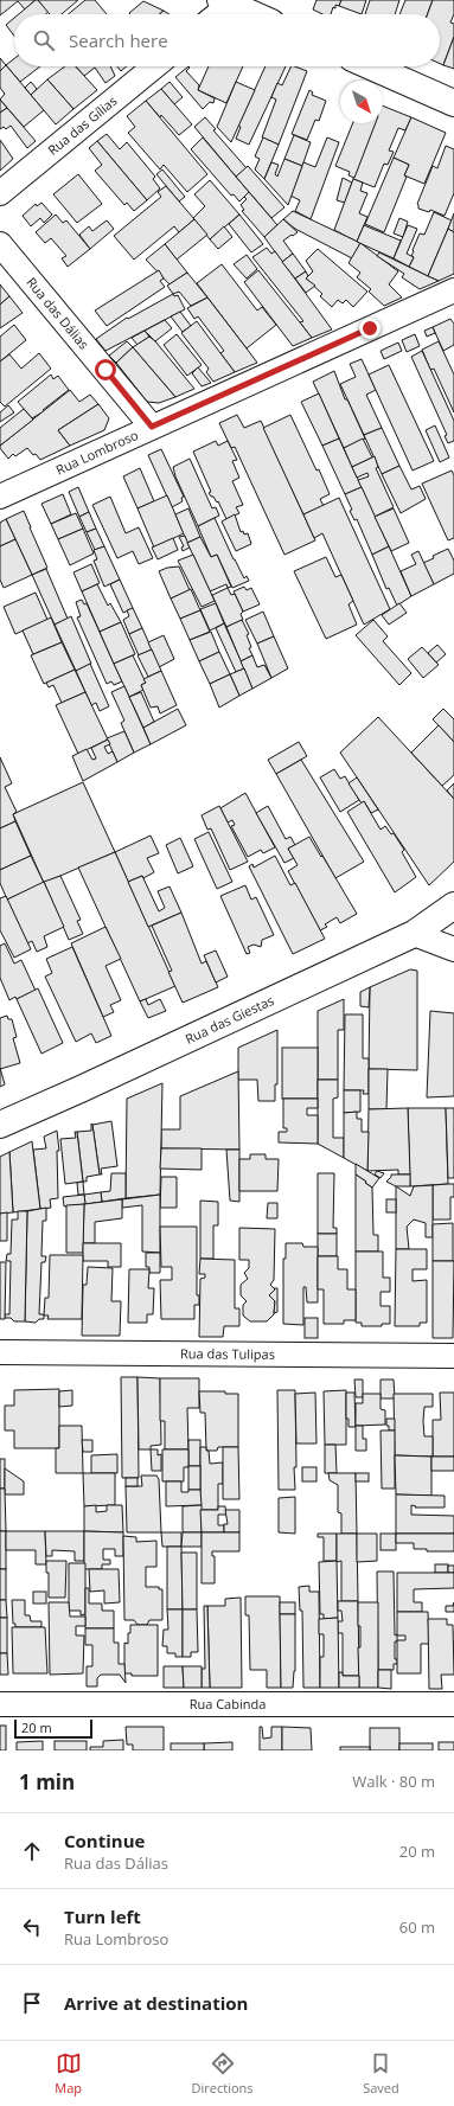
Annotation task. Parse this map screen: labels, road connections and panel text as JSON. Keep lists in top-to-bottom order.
{
  "streets": {
    "main road": ["Rua das Giestas"],
    "street": [
      "Rua das Gílias",
      "Rua das Dálias",
      "Rua Lombroso",
      "Rua das Tulipas",
      "Rua Cabinda"
    ]
  },
  "crossings": [
    ["Rua das Dálias", "Rua Lombroso"]
  ],
  "scale_bar": "20 m",
  "north": "bottom right",
  "page": {
    "search": "Search here",
    "scale": "20 m",
    "heading": ["1 min", "Walk · 80 m"],
    "list": [
      ["Continue", "Rua das Dálias", "20 m"],
      ["Turn left", "Rua Lombroso", "60 m"],
      "Arrive at destination"
    ],
    "nav": ["Map", "Directions", "Saved"]
  }
}
